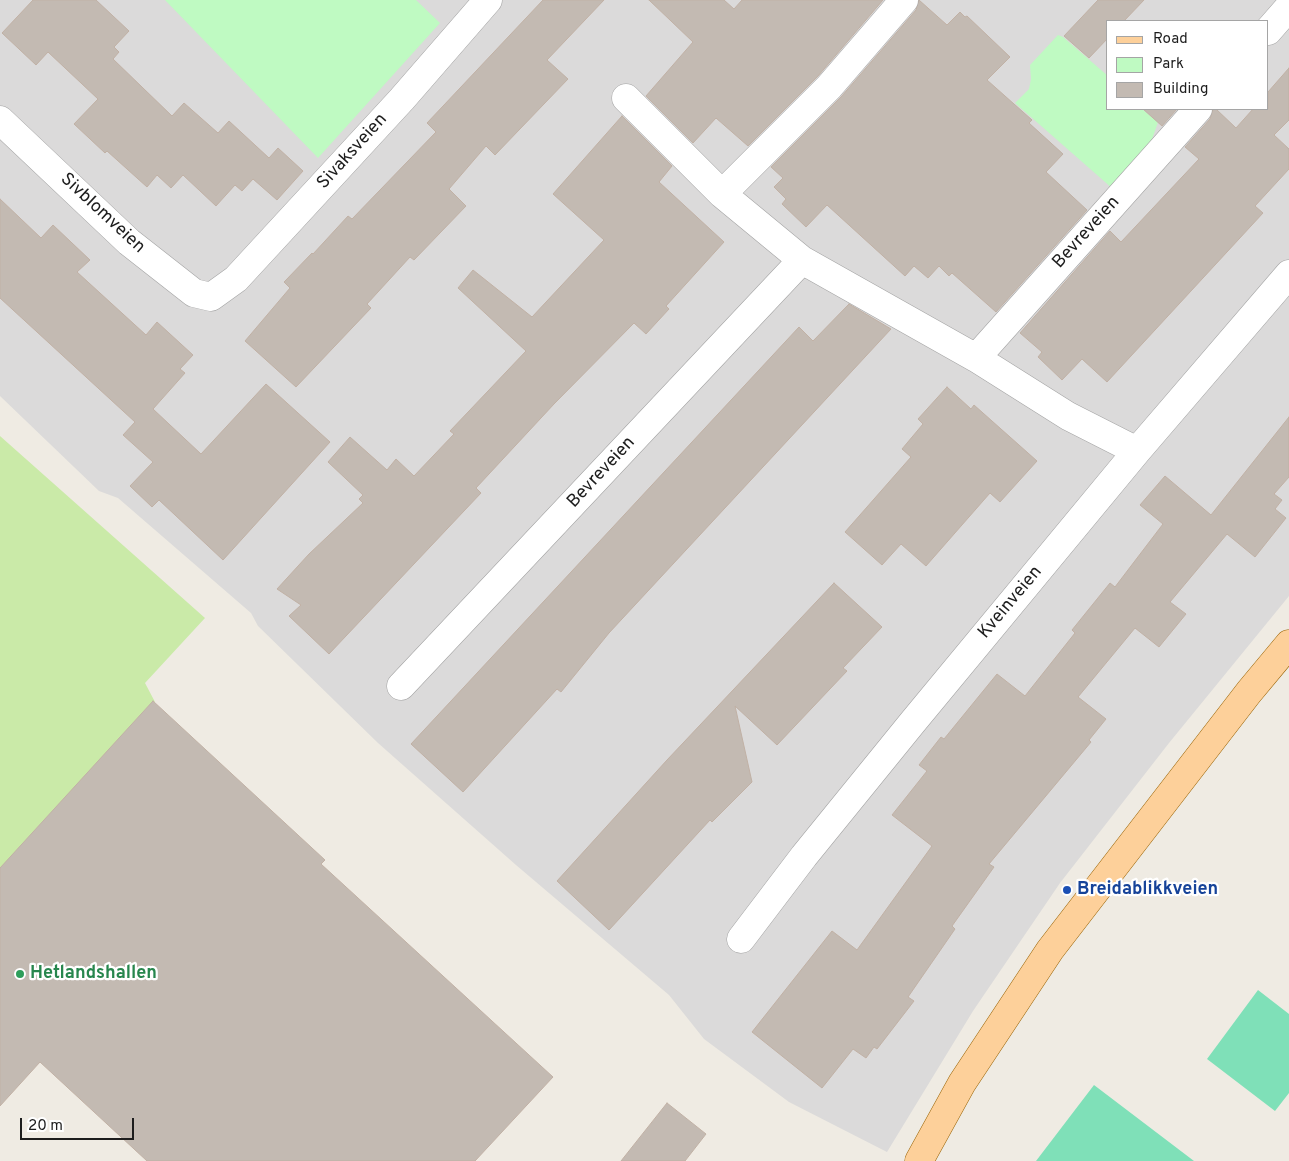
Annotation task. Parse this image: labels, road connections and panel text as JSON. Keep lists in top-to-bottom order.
{
  "streets": {
    "street": [
      "Sivaksveien",
      "Sivblomveien",
      "Bevreveien",
      "Kveinveien"
    ]
  },
  "crossings": [
    ["Sivaksveien", "Sivblomveien"]
  ],
  "places": ["Breidablikkveien", "Hetlandshallen"],
  "legend": ["Road", "Park", "Building"],
  "scale_bar": "20 m"
}
